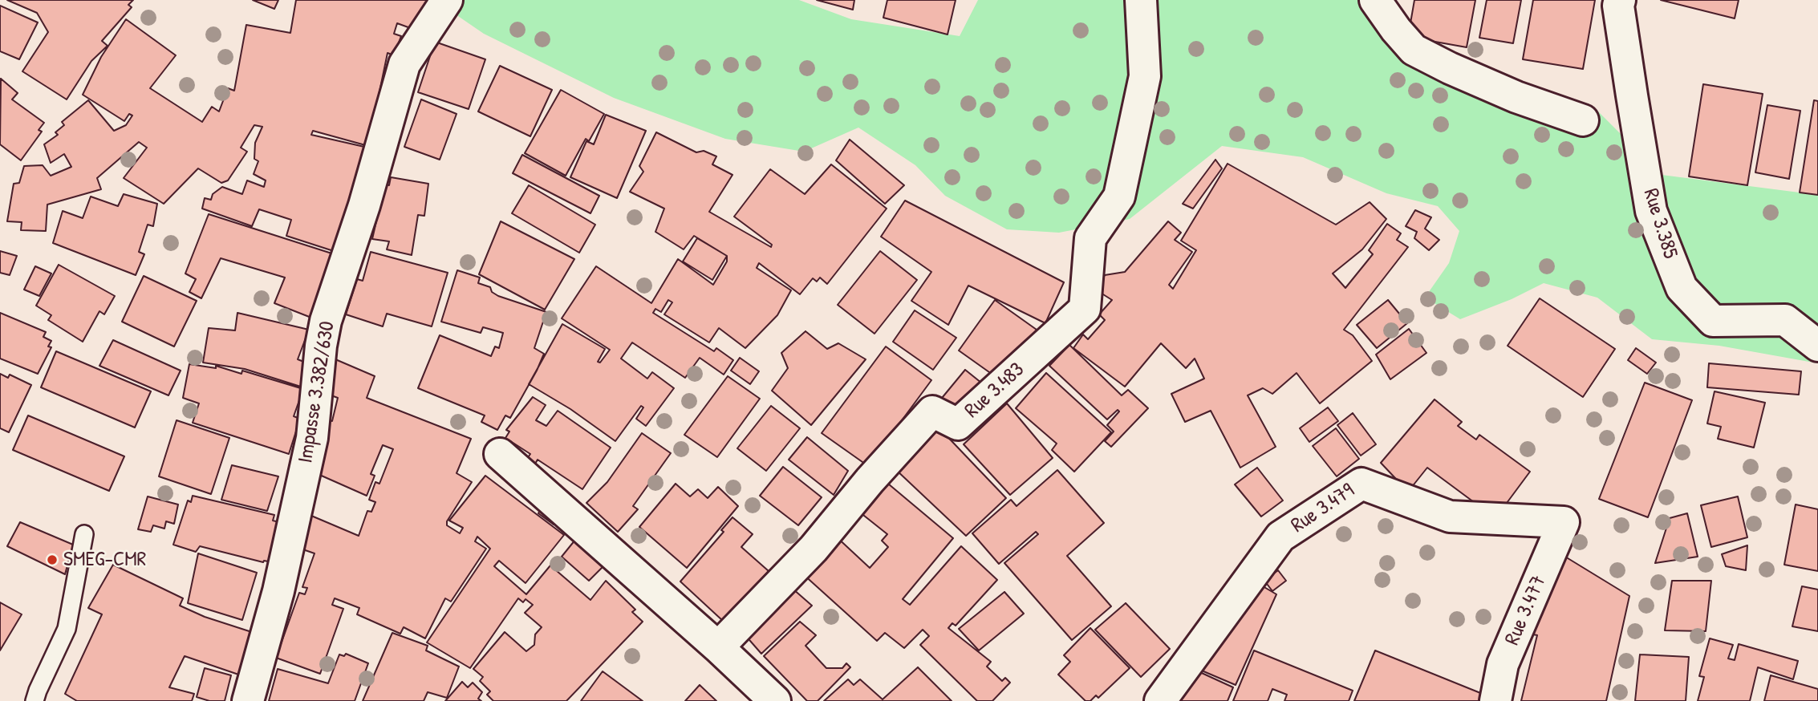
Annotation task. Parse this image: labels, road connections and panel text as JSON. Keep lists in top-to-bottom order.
{
  "streets": {
    "street": [
      "Rue 3.385",
      "Rue 3.483",
      "Impasse 3.382/630",
      "Rue 3.479",
      "Rue 3.477"
    ]
  },
  "crossings": [
    ["Rue 3.479", "Rue 3.477"]
  ],
  "places": ["SMEG-CMR"]
}
